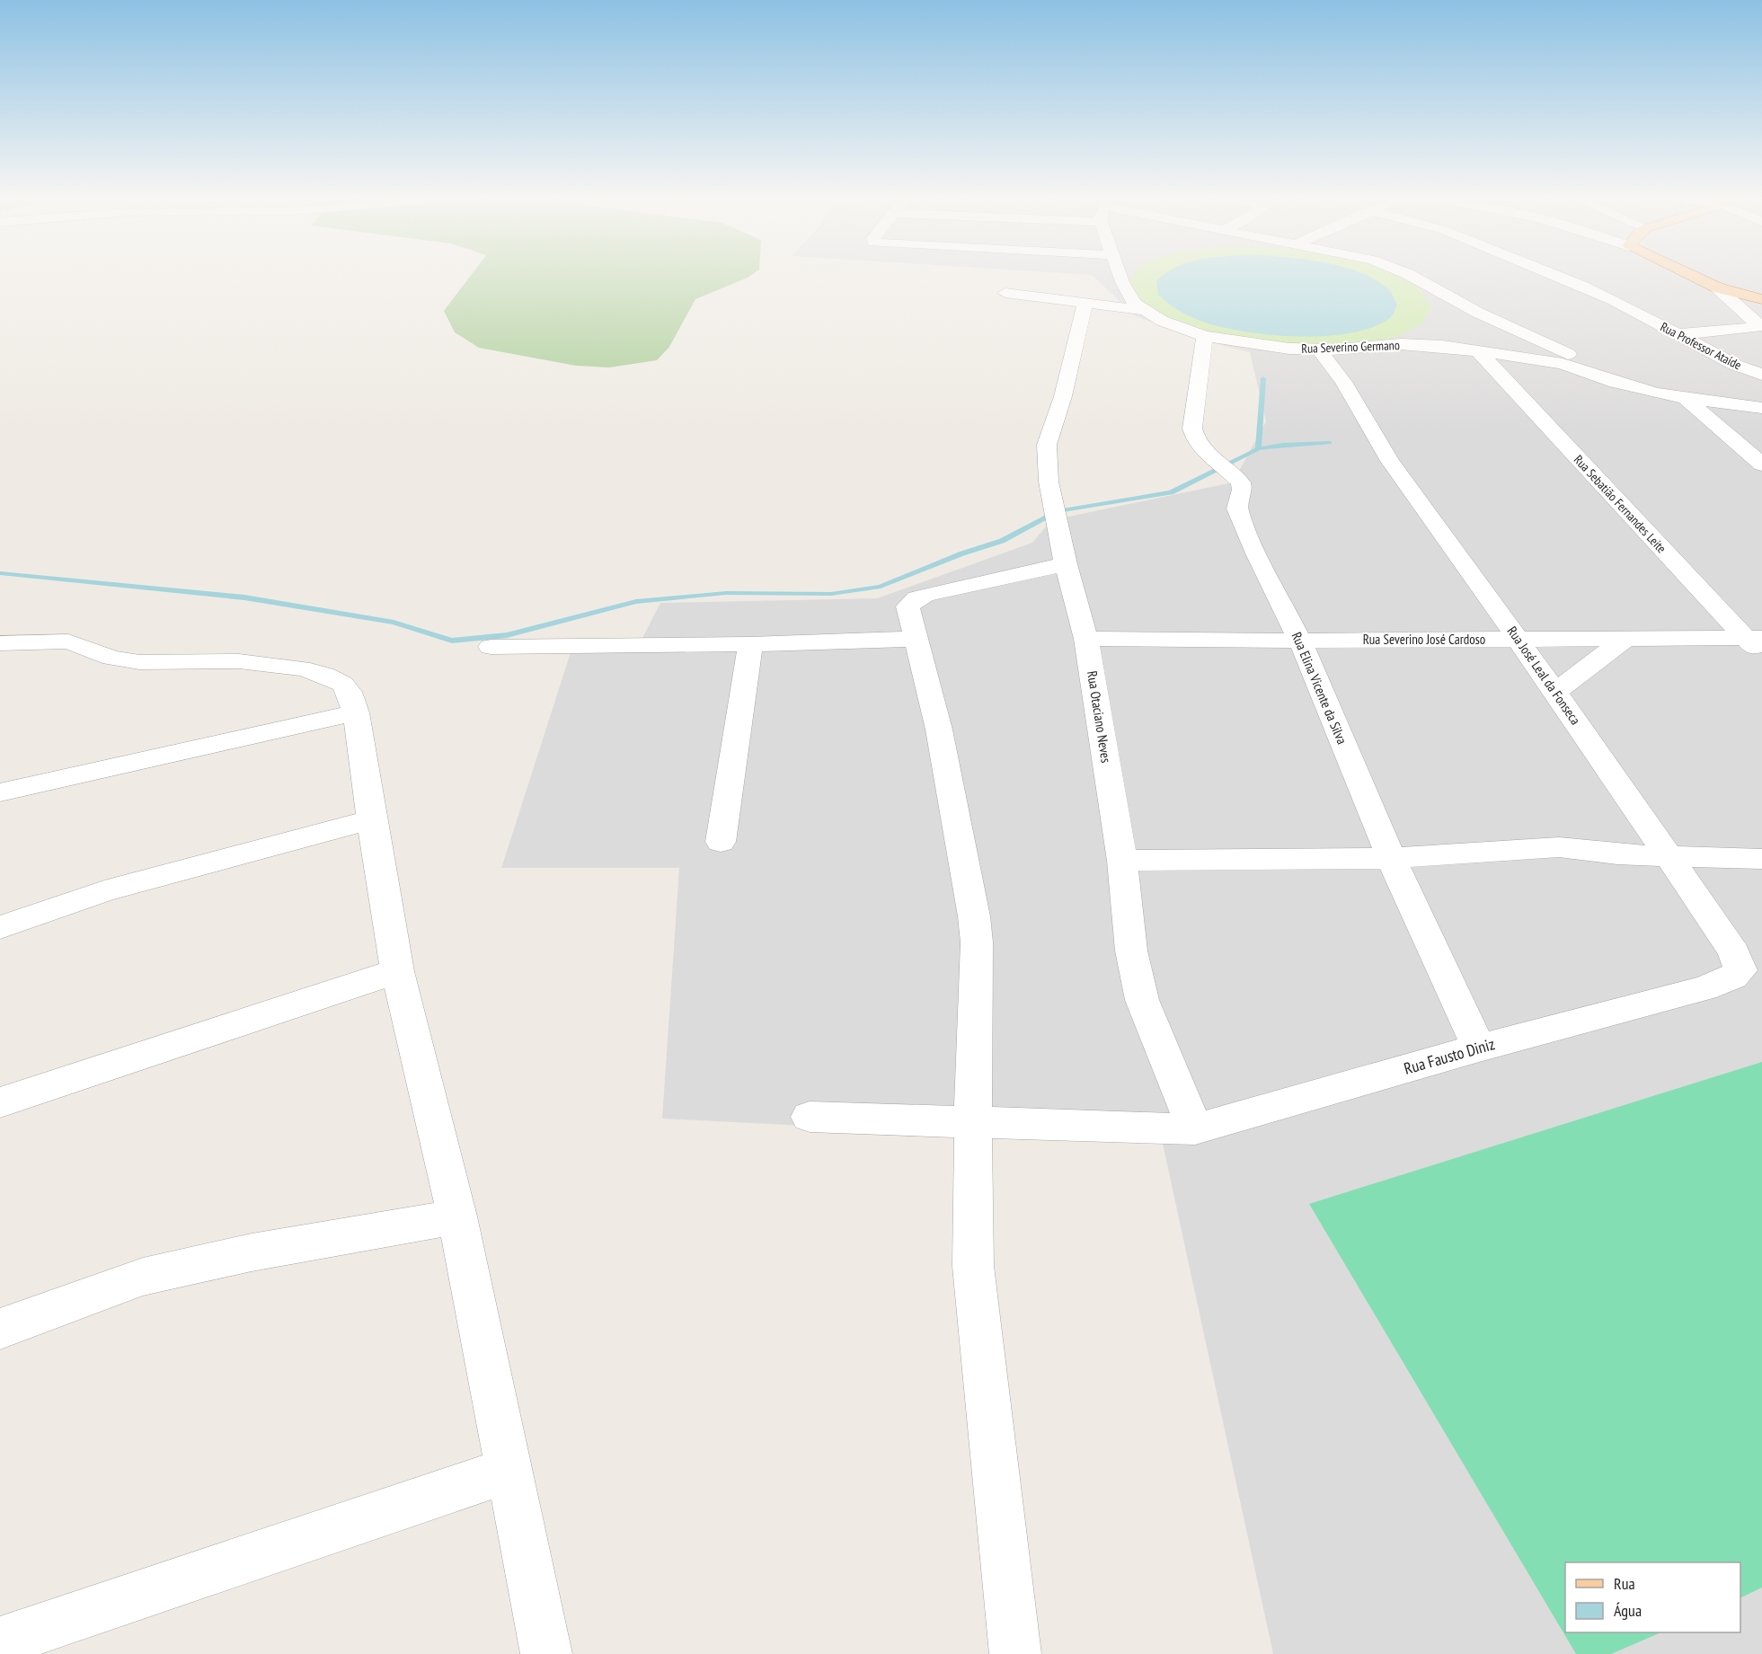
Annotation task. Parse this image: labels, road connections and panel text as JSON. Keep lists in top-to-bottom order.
{
  "streets": {
    "street": [
      "Rua Professor Ataíde",
      "Rua Severino Germano",
      "Rua Sebatião Fernandes Leite",
      "Rua Severino José Cardoso",
      "Rua José Leal da Fonseca",
      "Rua Elina Vicente da Silva",
      "Rua Otaciano Neves",
      "Rua Fausto Diniz"
    ]
  },
  "crossings": [
    ["Rua Severino Germano", "Rua Sebatião Fernandes Leite"],
    ["Rua Severino Germano", "Rua José Leal da Fonseca"],
    ["Rua Severino Germano", "Rua Elina Vicente da Silva"],
    ["Rua Sebatião Fernandes Leite", "Rua Severino José Cardoso"],
    ["Rua Severino José Cardoso", "Rua José Leal da Fonseca"],
    ["Rua Severino José Cardoso", "Rua Elina Vicente da Silva"],
    ["Rua Severino José Cardoso", "Rua Otaciano Neves"],
    ["Rua José Leal da Fonseca", "Rua Fausto Diniz"],
    ["Rua Elina Vicente da Silva", "Rua Fausto Diniz"],
    ["Rua Otaciano Neves", "Rua Fausto Diniz"]
  ],
  "legend": ["Rua", "Água"]
}
